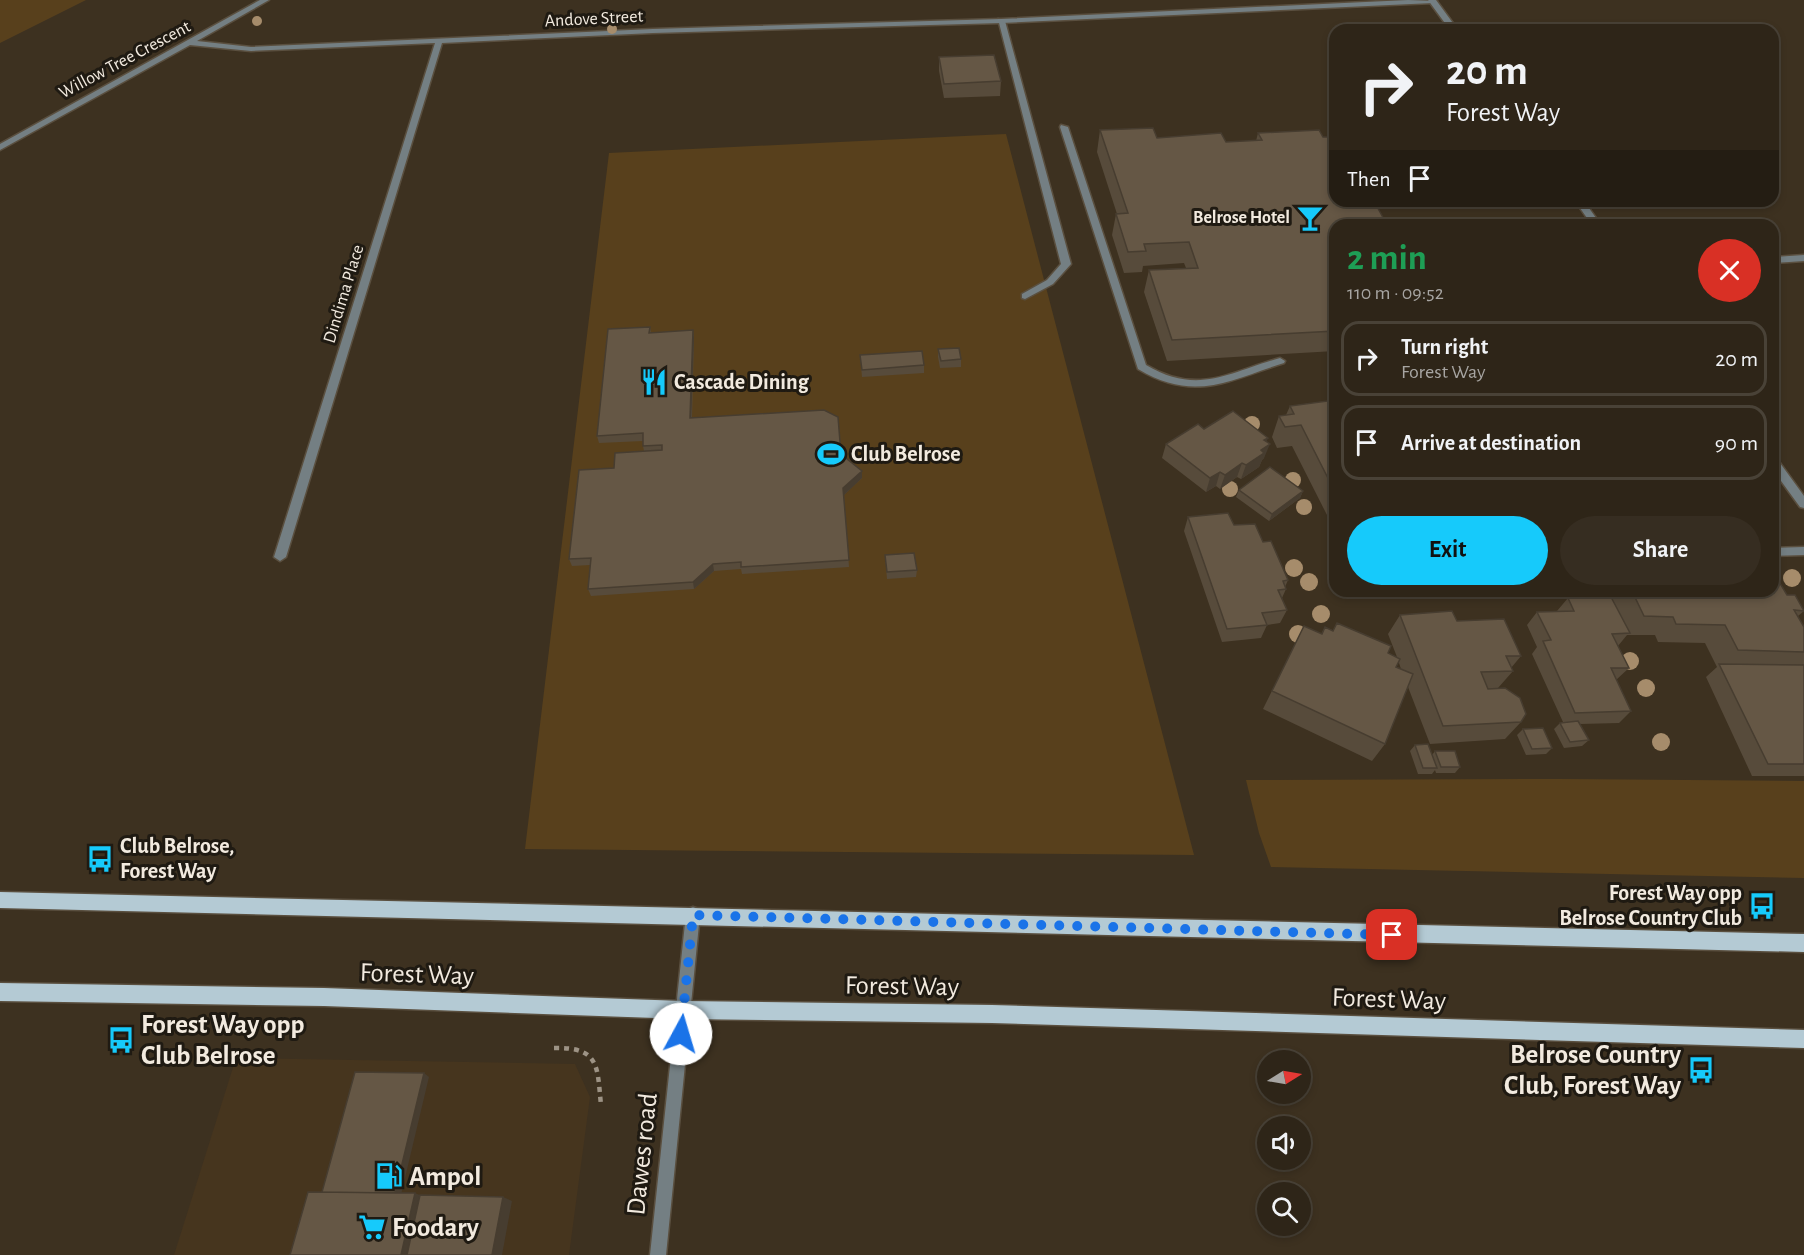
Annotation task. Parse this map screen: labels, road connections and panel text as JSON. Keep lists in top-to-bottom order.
{
  "streets": {
    "main road": ["Forest Way"],
    "street": [
      "Andove Street",
      "Willow Tree Crescent",
      "Dindima Place",
      "Dawes road"
    ]
  },
  "crossings": [
    ["Andove Street", "Willow Tree Crescent"],
    ["Andove Street", "Dindima Place"],
    ["Forest Way", "Dawes road"]
  ],
  "places": {
    "bar": ["Belrose Hotel"],
    "restaurant": ["Cascade Dining"],
    "sports": ["Club Belrose"],
    "bus stop": [
      "Club Belrose, Forest Way",
      "Forest Way opp Belrose Country Club",
      "Forest Way opp Club Belrose",
      "Belrose Country Club, Forest Way"
    ],
    "fuel station": ["Ampol"],
    "supermarket": ["Foodary"]
  },
  "north": "right",
  "page": {
    "turn": ["20 m", "Forest Way"],
    "then": "Then",
    "heading": ["2 min", "110 m · 09:52"],
    "list": [
      {
        "name": "Turn right",
        "note": "Forest Way",
        "value": "20 m"
      },
      {
        "name": "Arrive at destination",
        "value": "90 m"
      }
    ],
    "buttons": ["Exit", "Share"]
  }
}
